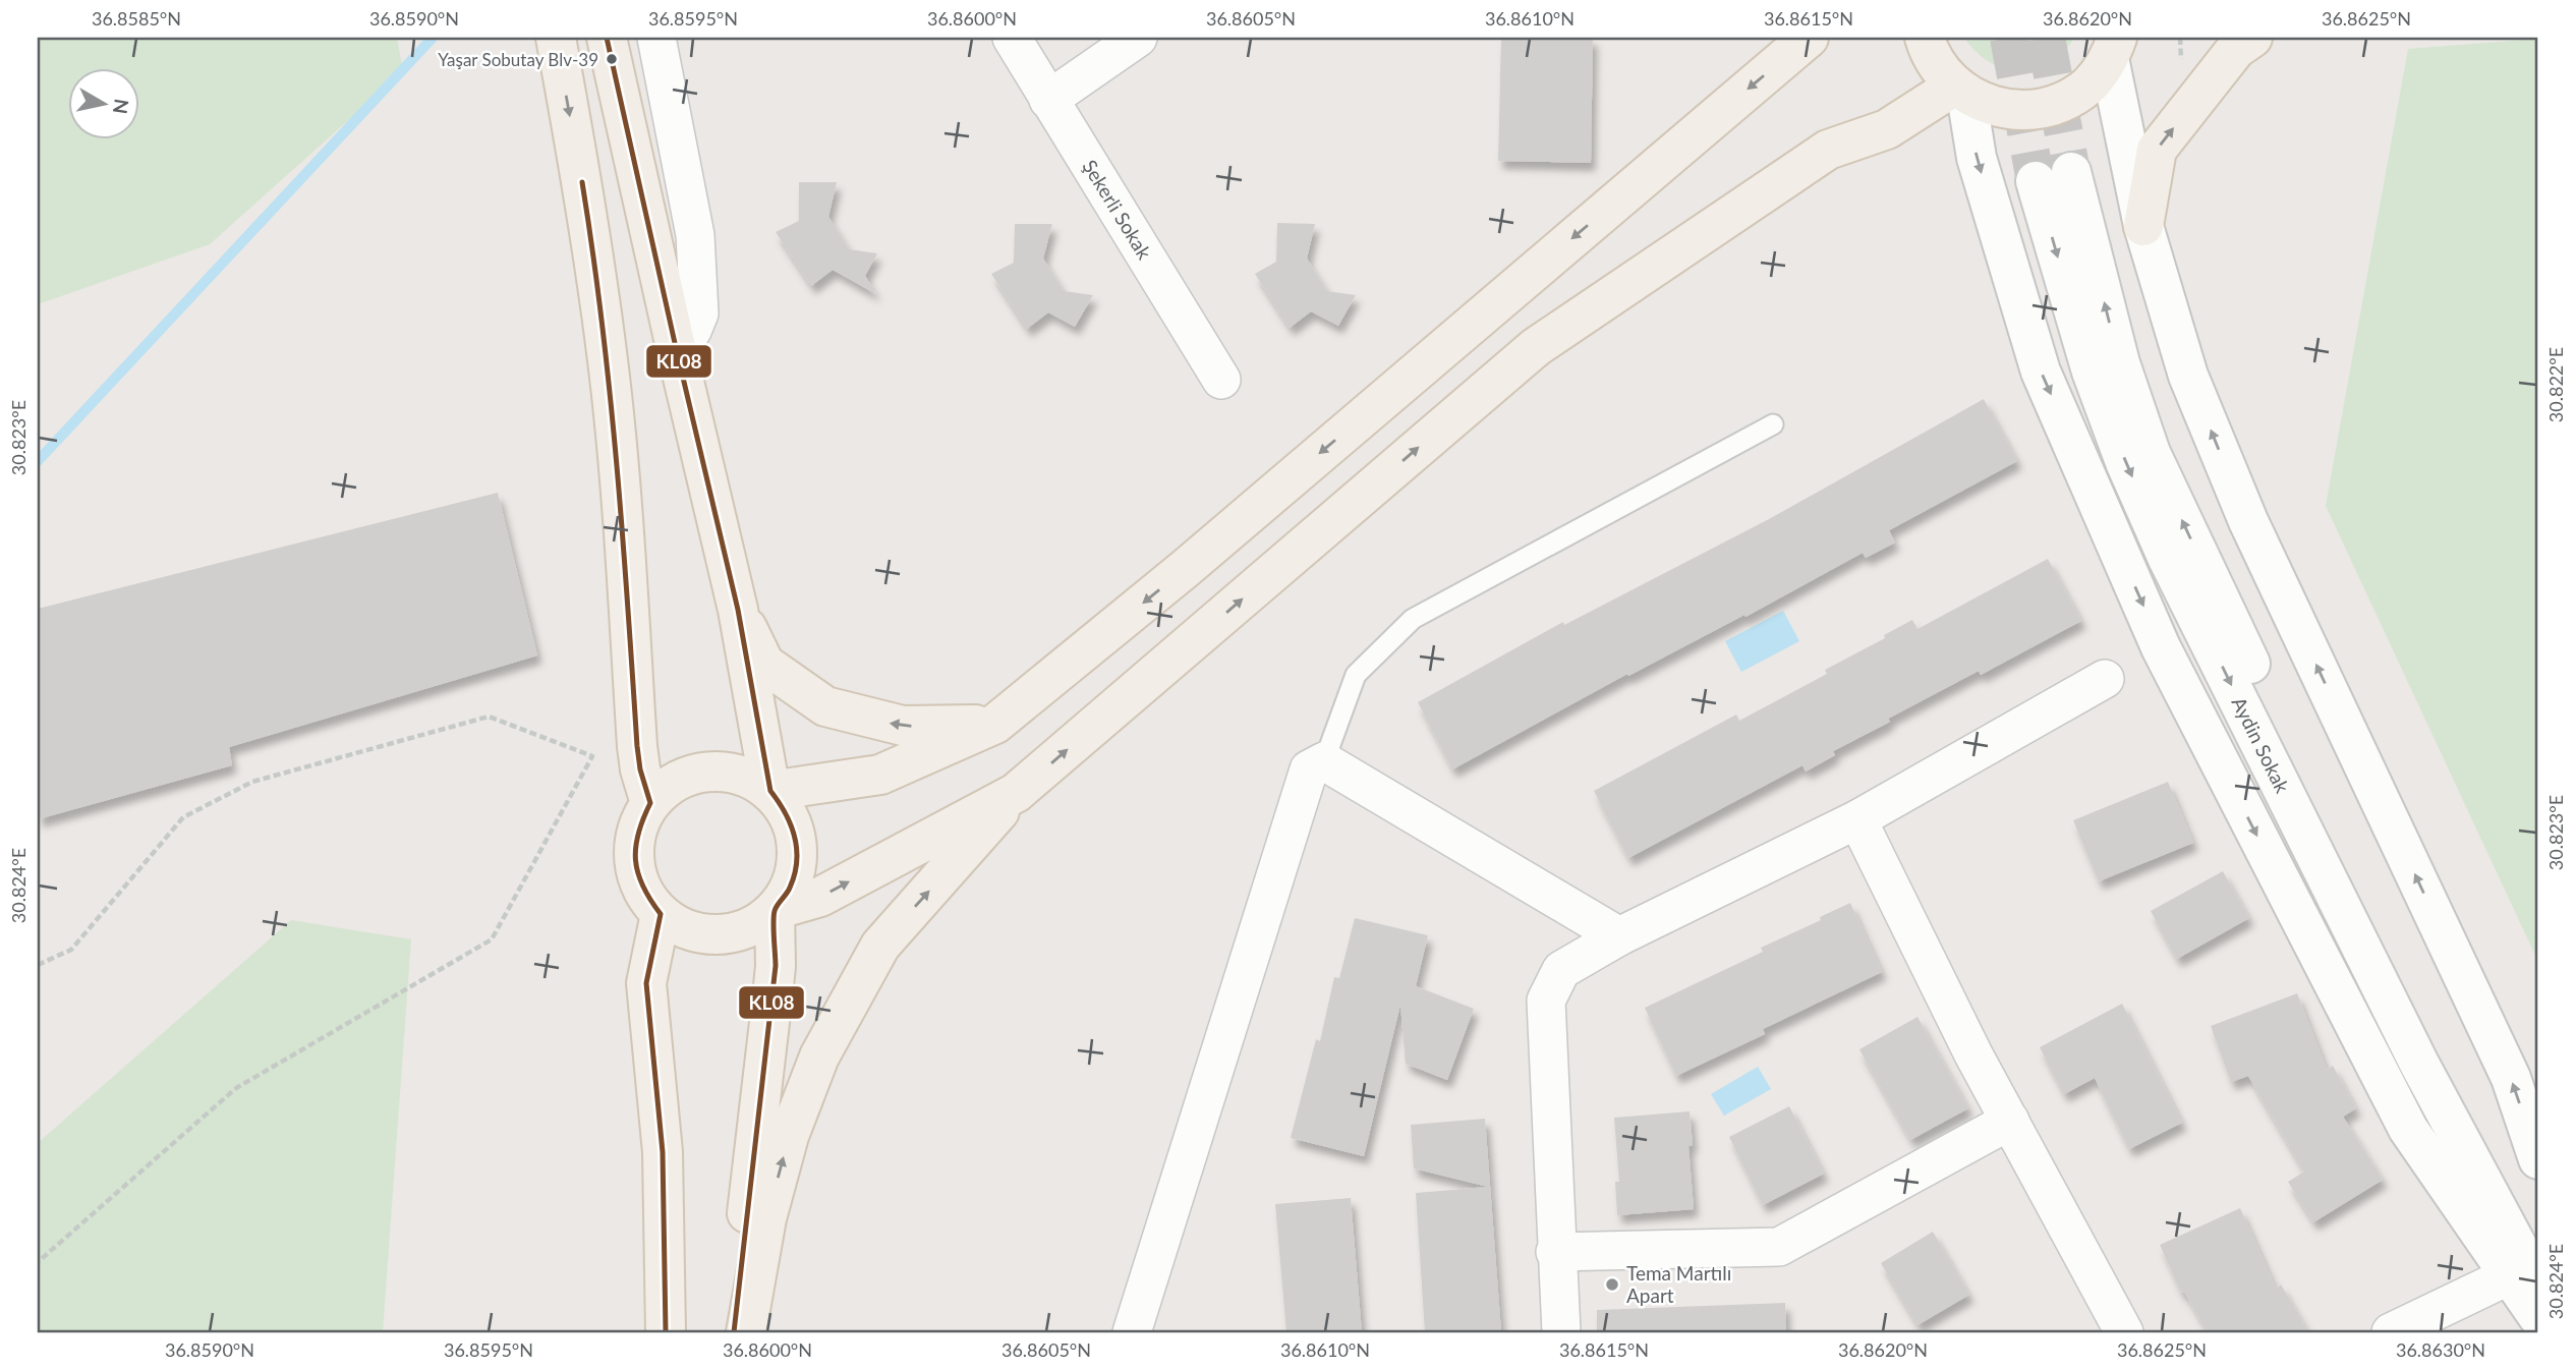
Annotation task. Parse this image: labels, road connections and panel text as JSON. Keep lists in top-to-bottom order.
{
  "streets": {
    "main road": ["Aydin Sokak"],
    "street": ["Şekerli Sokak"]
  },
  "places": ["Yaşar Sobutay Blv-39", "Tema Martılı Apart"],
  "lines": ["transit line KL08"],
  "north": "right",
  "coordinates": [
    "36.8585°N",
    "36.8590°N",
    "36.8595°N",
    "36.8600°N",
    "36.8605°N",
    "36.8610°N",
    "36.8615°N",
    "36.8620°N",
    "36.8625°N",
    "30.822°E",
    "30.823°E",
    "30.824°E",
    "36.8630°N"
  ]
}
